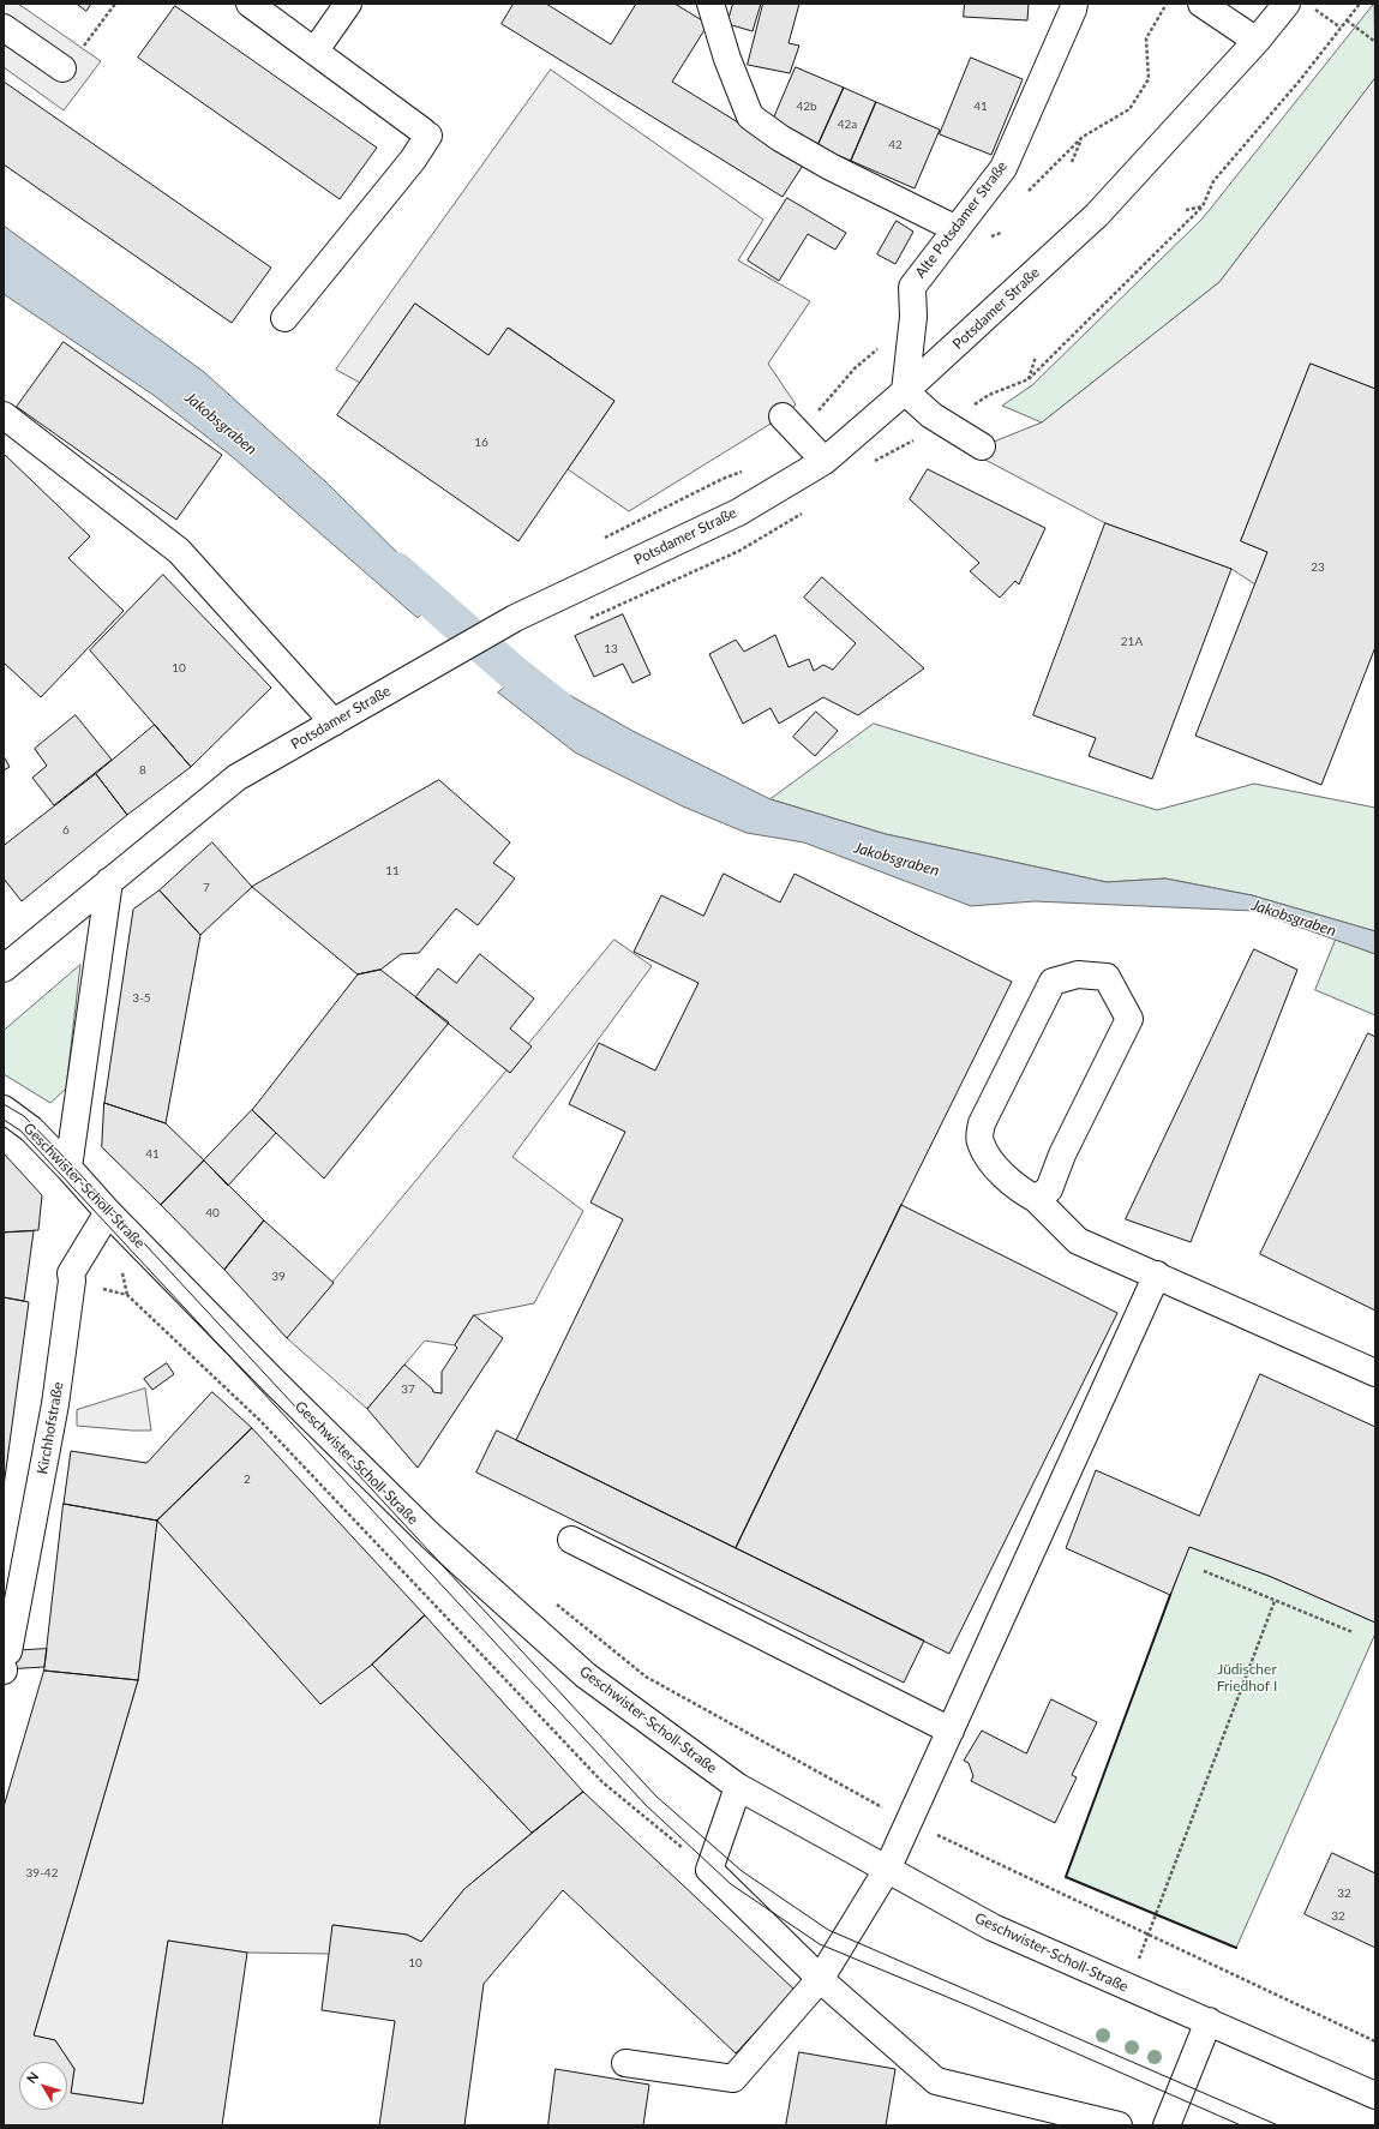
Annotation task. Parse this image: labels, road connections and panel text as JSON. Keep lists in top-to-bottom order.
{
  "streets": {
    "street": [
      "Alte Potsdamer Straße",
      "Potsdamer Straße",
      "Geschwister-Scholl-Straße",
      "Kirchhofstraße"
    ]
  },
  "crossings": [
    ["Alte Potsdamer Straße", "Potsdamer Straße"],
    ["Geschwister-Scholl-Straße", "Kirchhofstraße"]
  ],
  "water": ["Jakobsgraben"],
  "parks": ["Jüdischer Friedhof I"],
  "house_numbers": [
    "42b",
    "41",
    "42a",
    "42",
    "16",
    "23",
    "21A",
    "13",
    "10",
    "8",
    "6",
    "11",
    "7",
    "3-5",
    "41",
    "40",
    "39",
    "37",
    "2",
    "39-42",
    "32",
    "32",
    "10"
  ],
  "north": "top left"
}
